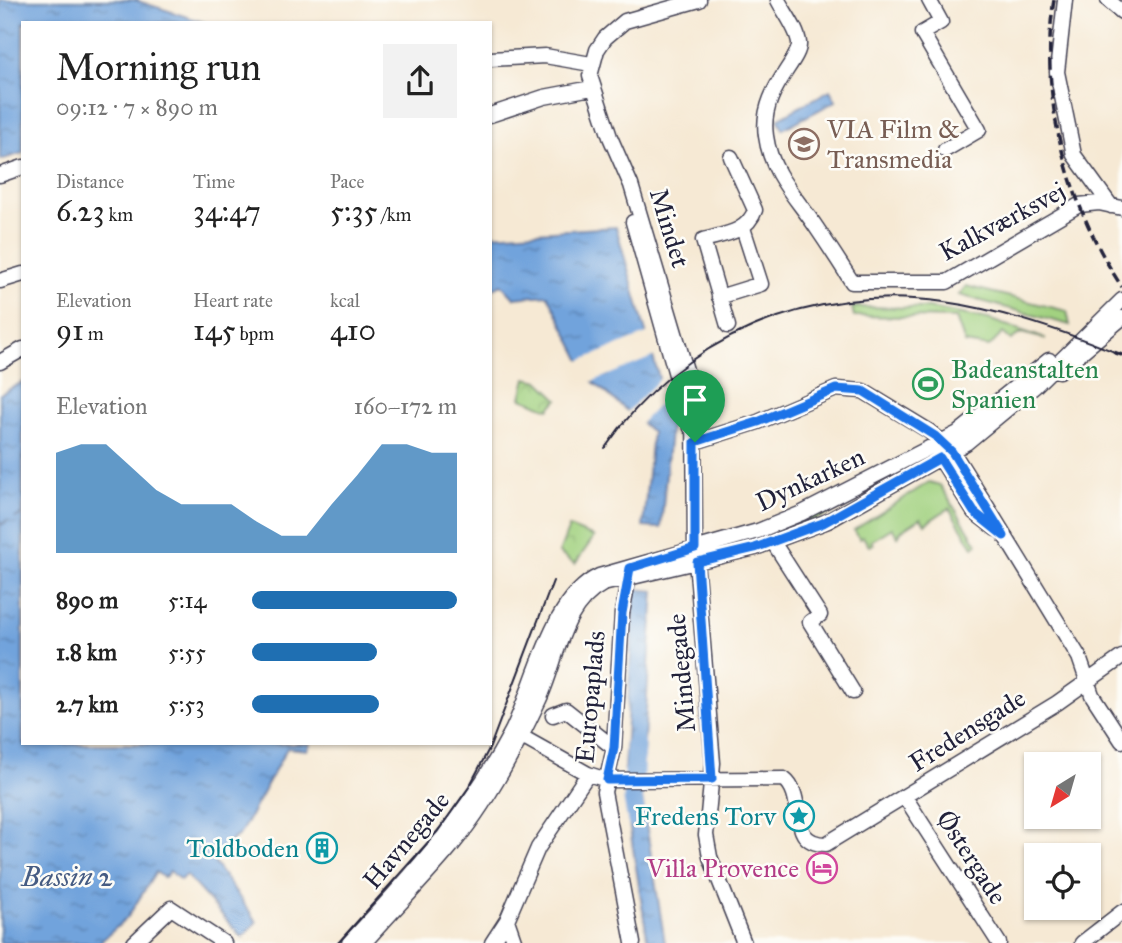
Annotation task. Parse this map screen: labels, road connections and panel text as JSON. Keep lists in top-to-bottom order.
{
  "streets": {
    "street": [
      "Kalkværksvej",
      "Mindet",
      "Dynkarken",
      "Mindegade",
      "Europaplads",
      "Fredensgade",
      "Havnegade",
      "Østergade"
    ]
  },
  "crossings": [
    ["Dynkarken", "Mindegade"],
    ["Mindegade", "Fredensgade"],
    ["Europaplads", "Havnegade"],
    ["Fredensgade", "Østergade"]
  ],
  "water": ["Bassin 2"],
  "places": {
    "school or university": ["VIA Film & Transmedia"],
    "sports": ["Badeanstalten Spanien"],
    "place": ["Fredens Torv"],
    "building": ["Toldboden"],
    "hotel": ["Villa Provence"]
  },
  "north": "bottom left",
  "page": {
    "heading": ["Morning run", "09:12 · 7 × 890 m"],
    "stats": [
      ["Distance", "6.23 km"],
      ["Time", "34:47"],
      ["Pace", "5:35 /km"],
      ["Elevation", "91 m"],
      ["Heart rate", "145 bpm"],
      ["kcal", "410"]
    ],
    "chart": ["Elevation", "160–172 m"],
    "list": [
      {
        "name": "890 m",
        "note": "5:14"
      },
      {
        "name": "1.8 km",
        "note": "5:55"
      },
      {
        "name": "2.7 km",
        "note": "5:53"
      }
    ]
  }
}
